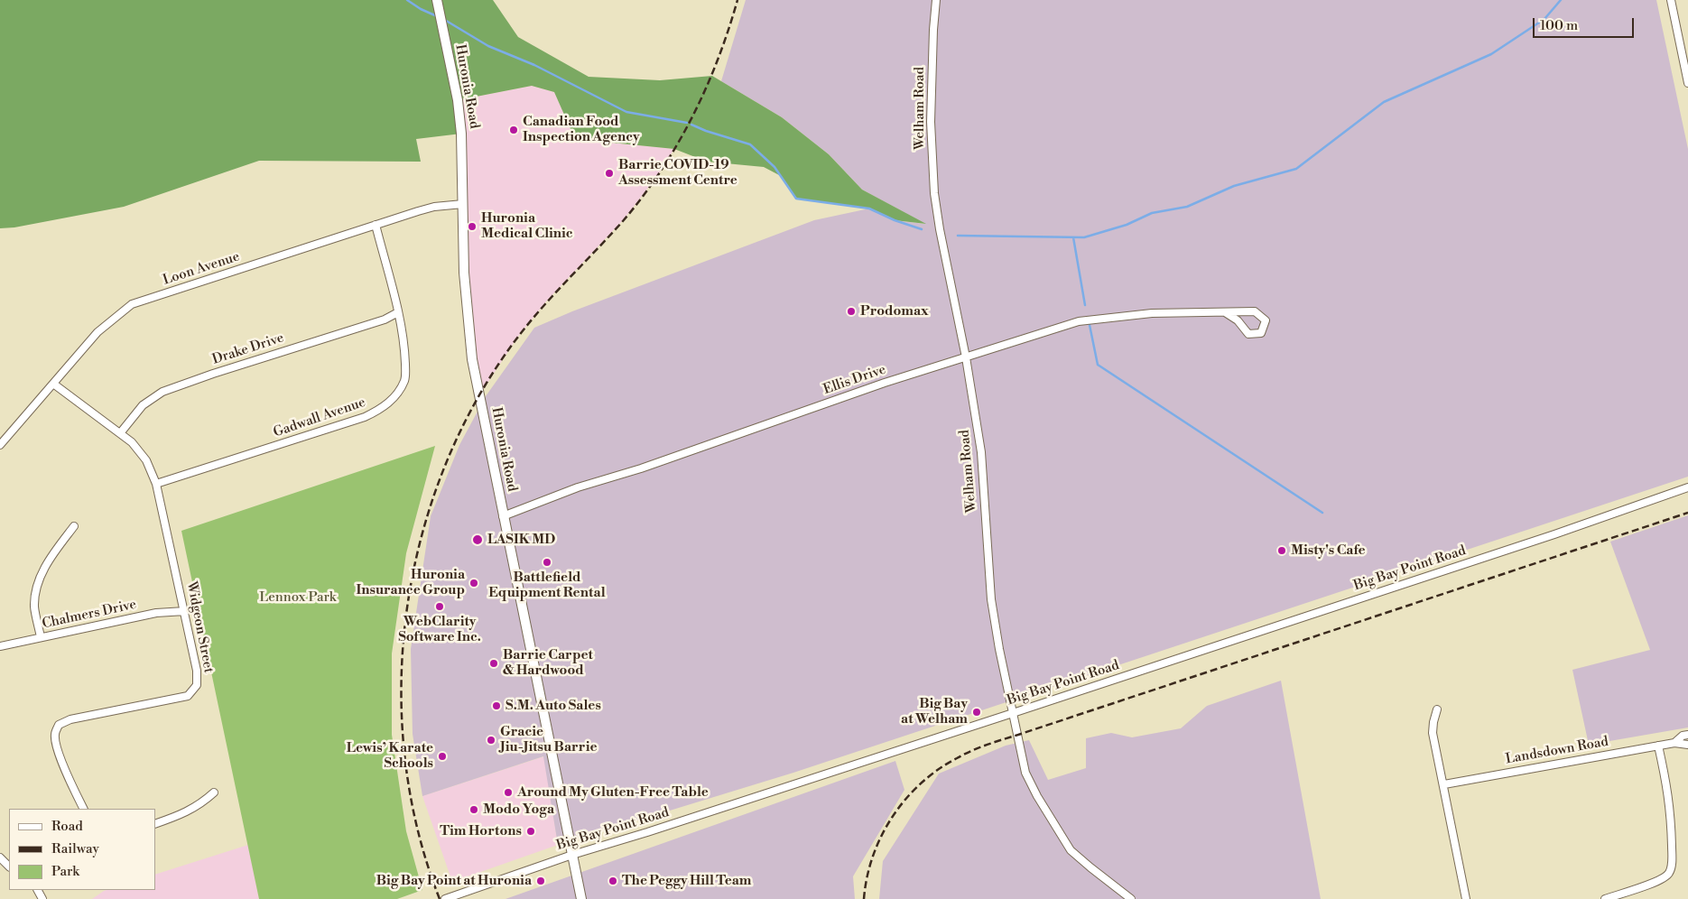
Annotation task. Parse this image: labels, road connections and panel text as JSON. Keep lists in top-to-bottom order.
{
  "streets": {
    "main road": ["Huronia Road"],
    "street": [
      "Welham Road",
      "Loon Avenue",
      "Drake Drive",
      "Ellis Drive",
      "Gadwall Avenue",
      "Big Bay Point Road",
      "Chalmers Drive",
      "Widgeon Street",
      "Landsdown Road"
    ]
  },
  "crossings": [
    ["Huronia Road", "Loon Avenue"],
    ["Huronia Road", "Ellis Drive"],
    ["Huronia Road", "Big Bay Point Road"],
    ["Welham Road", "Ellis Drive"],
    ["Welham Road", "Big Bay Point Road"],
    ["Loon Avenue", "Gadwall Avenue"],
    ["Loon Avenue", "Widgeon Street"],
    ["Drake Drive", "Gadwall Avenue"],
    ["Drake Drive", "Widgeon Street"],
    ["Gadwall Avenue", "Widgeon Street"],
    ["Chalmers Drive", "Widgeon Street"]
  ],
  "parks": ["Lennox Park"],
  "places": [
    "Canadian Food Inspection Agency",
    "Barrie COVID-19 Assessment Centre",
    "Huronia Medical Clinic",
    "Prodomax",
    "LASIK MD",
    "Misty's Cafe",
    "Battlefield Equipment Rental",
    "Huronia Insurance Group",
    "WebClarity Software Inc.",
    "Barrie Carpet & Hardwood",
    "S.M. Auto Sales",
    "Big Bay at Welham",
    "Gracie Jiu-Jitsu Barrie",
    "Lewis’ Karate Schools",
    "Around My Gluten-Free Table",
    "Modo Yoga",
    "Tim Hortons",
    "Big Bay Point at Huronia",
    "The Peggy Hill Team"
  ],
  "legend": ["Road", "Railway", "Park"],
  "scale_bar": "100 m"
}
